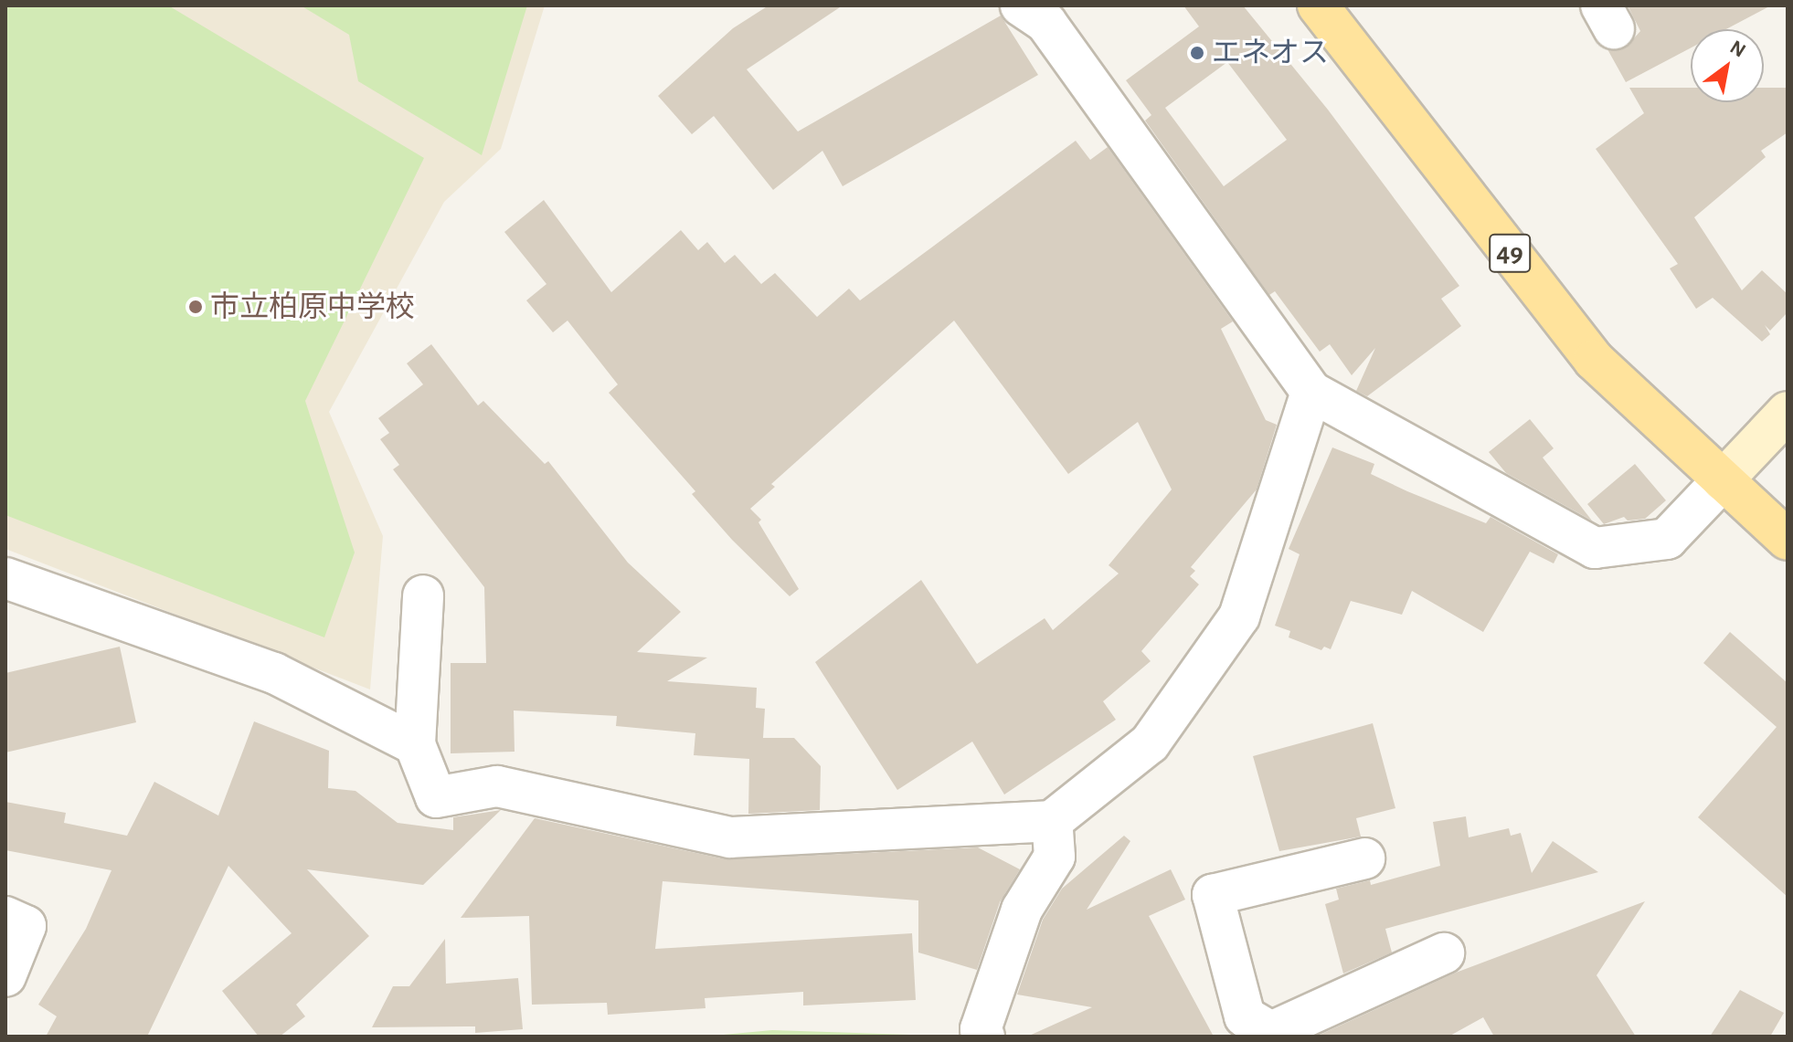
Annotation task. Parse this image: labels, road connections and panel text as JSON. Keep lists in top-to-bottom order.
{
  "streets": {
    "main road": ["49"]
  },
  "places": ["エネオス", "市立柏原中学校"],
  "north": "top right"
}
